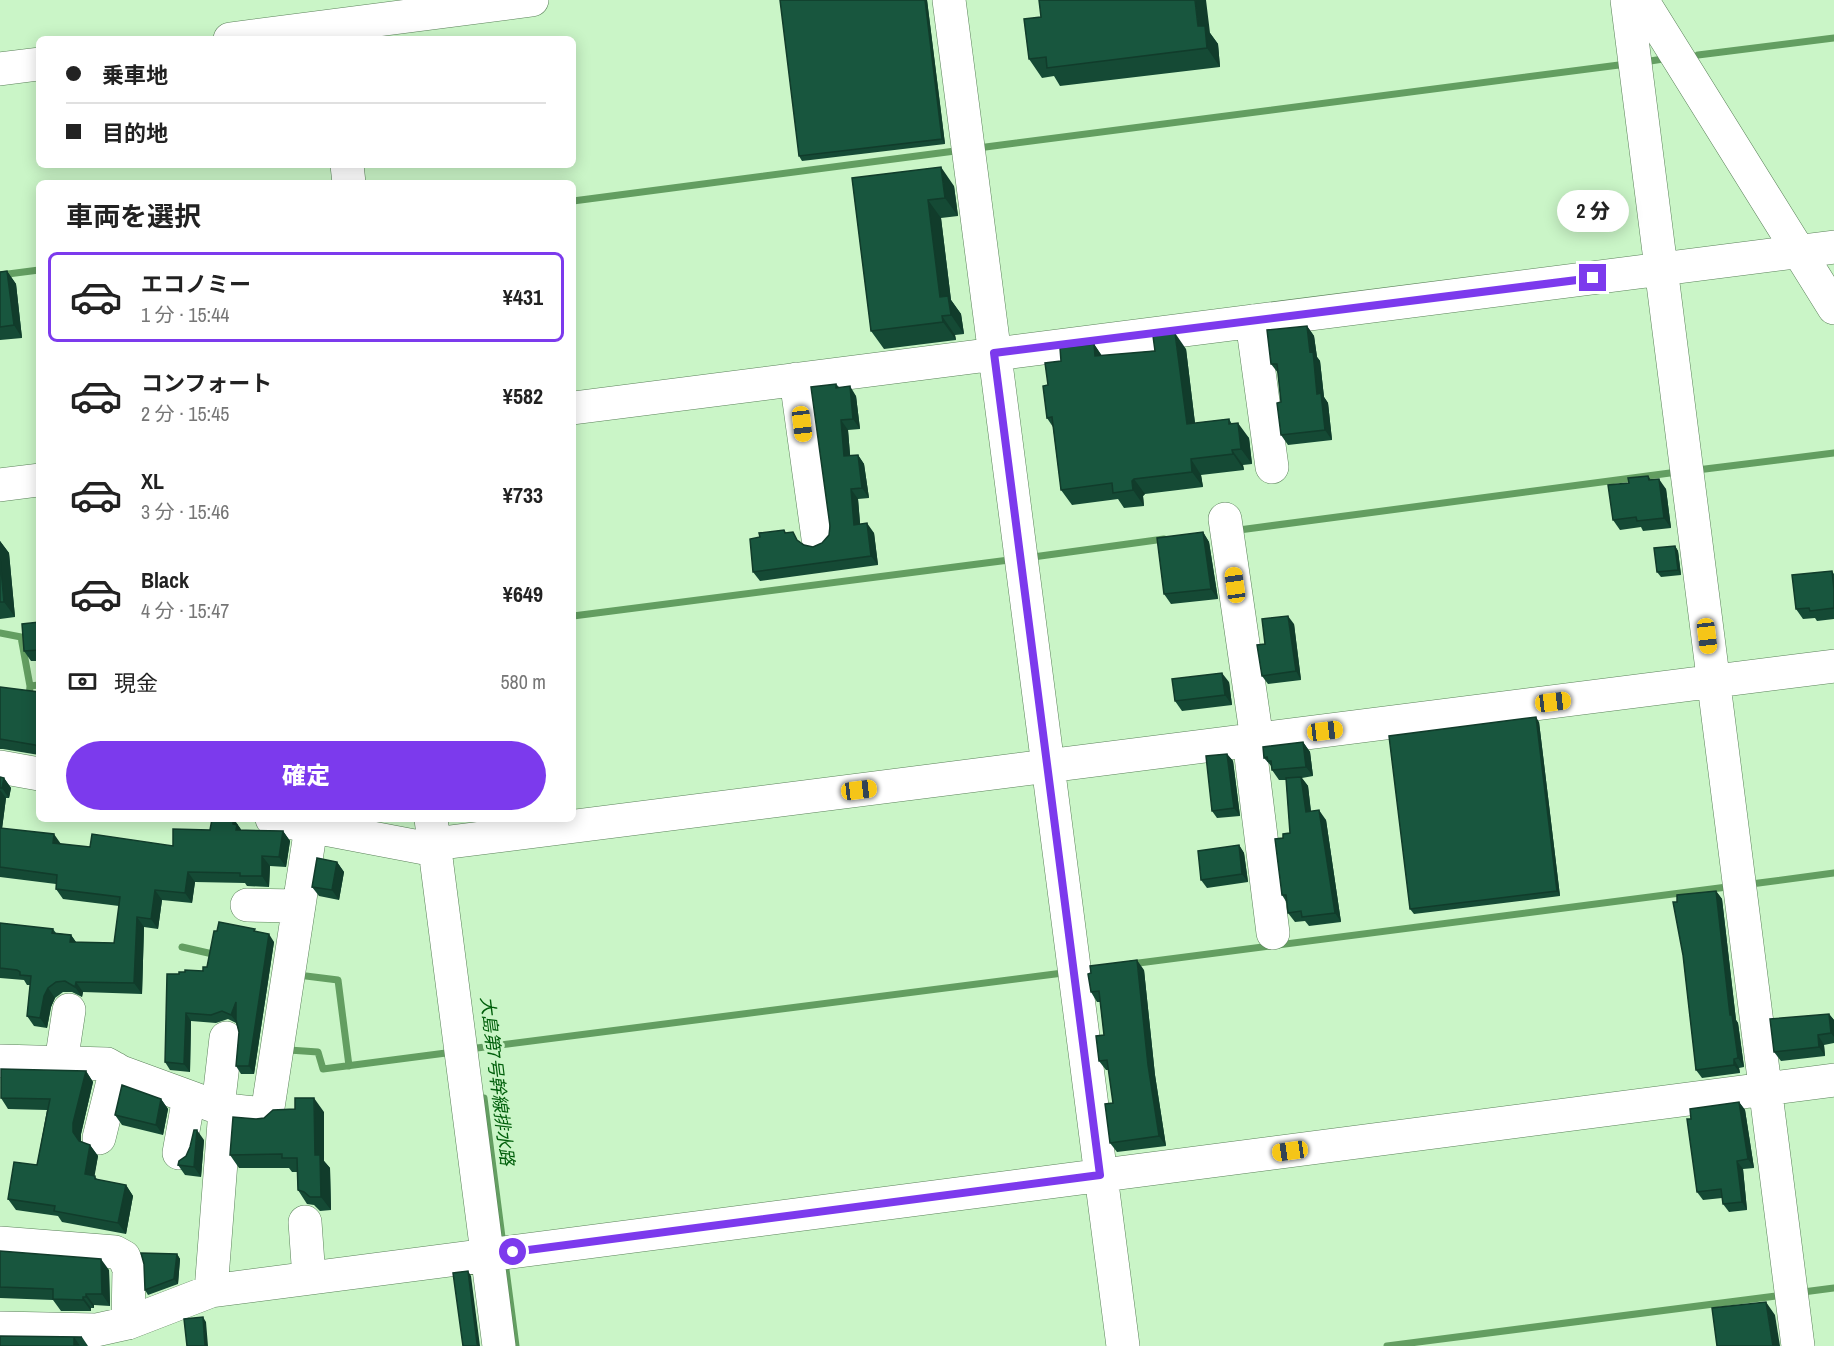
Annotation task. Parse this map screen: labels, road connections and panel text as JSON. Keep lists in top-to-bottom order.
{
  "water": ["大島第7号幹線排水路"],
  "page": {
    "banner": ["乗車地", "目的地"],
    "heading": "車両を選択",
    "bubble": "2 分",
    "list": [
      {
        "name": "エコノミー",
        "note": "1 分 · 15:44",
        "value": "¥431"
      },
      {
        "name": "コンフォート",
        "note": "2 分 · 15:45",
        "value": "¥582"
      },
      {
        "name": "XL",
        "note": "3 分 · 15:46",
        "value": "¥733"
      },
      {
        "name": "Black",
        "note": "4 分 · 15:47",
        "value": "¥649"
      }
    ],
    "pay": ["現金", "580 m"],
    "buttons": "確定"
  }
}
